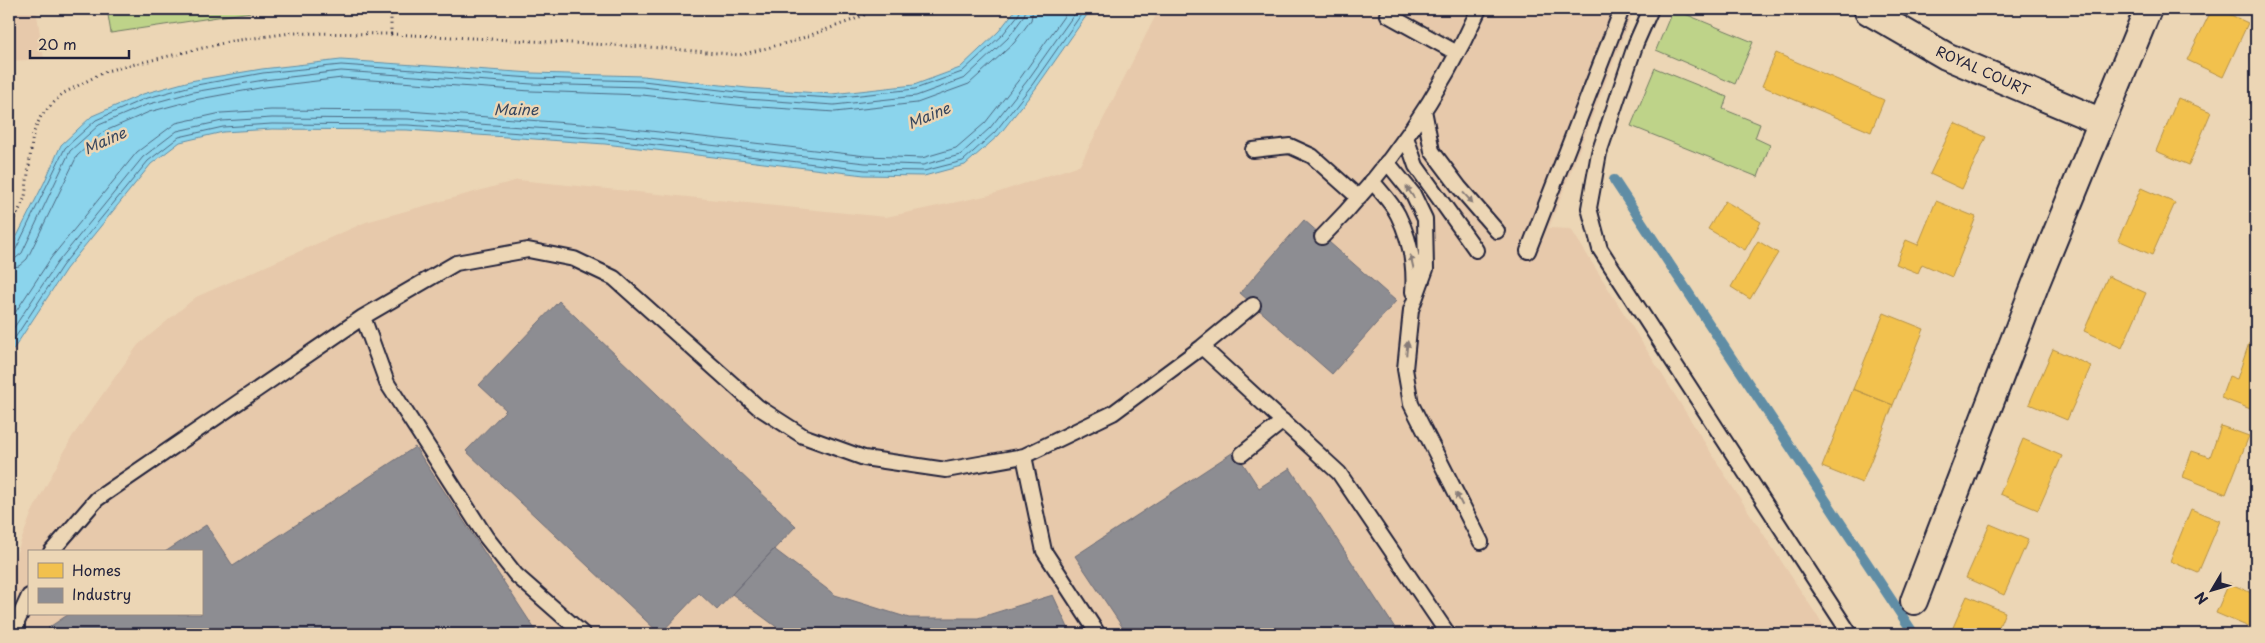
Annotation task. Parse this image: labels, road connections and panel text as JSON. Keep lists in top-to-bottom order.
{
  "streets": {
    "street": ["ROYAL COURT"]
  },
  "water": ["Maine"],
  "legend": ["Homes", "Industry"],
  "scale_bar": "20 m",
  "north": "bottom left"
}
